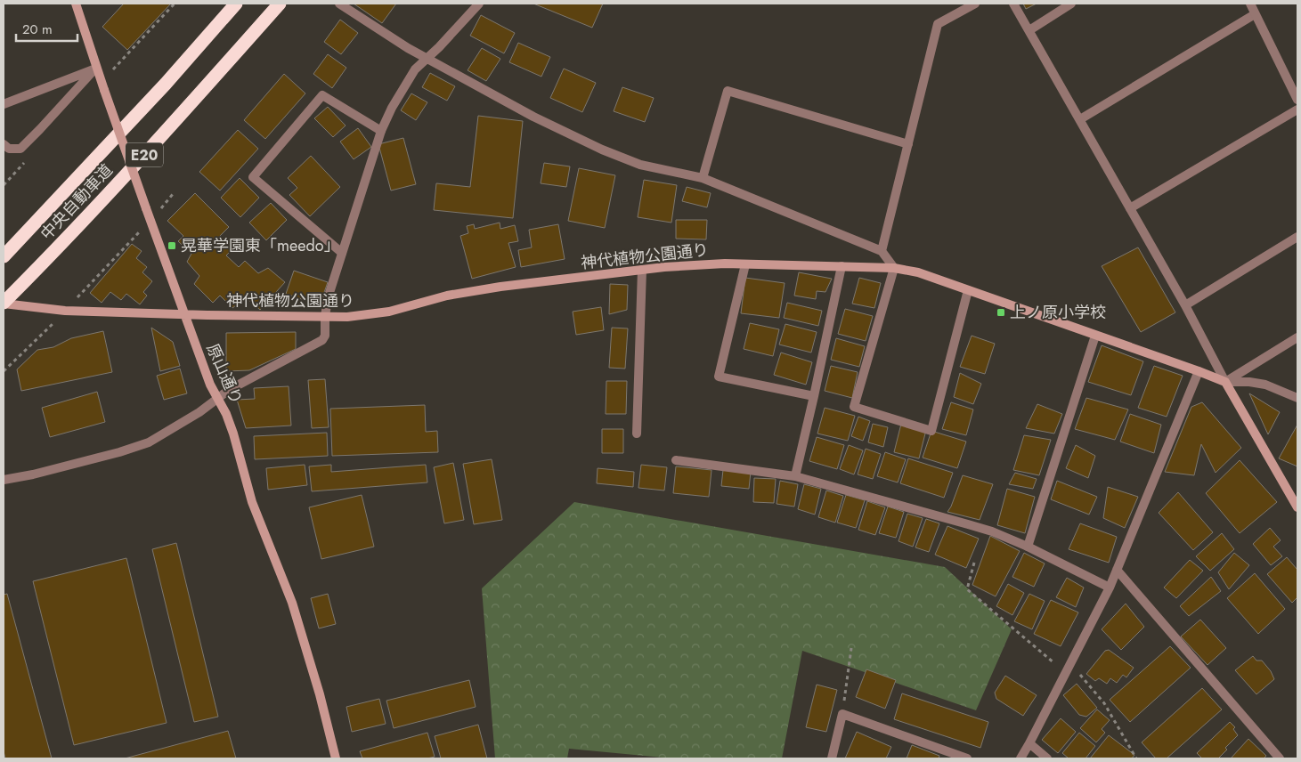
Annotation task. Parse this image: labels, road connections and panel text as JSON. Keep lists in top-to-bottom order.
{
  "streets": {
    "highway": ["E20", "中央自動車道"],
    "street": ["神代植物公園通り", "原山通り"]
  },
  "crossings": [
    ["中央自動車道", "神代植物公園通り"],
    ["神代植物公園通り", "原山通り"]
  ],
  "places": {
    "transit": ["晃華学園東「meedo」", "上ノ原小学校"]
  },
  "scale_bar": "20 m"
}
